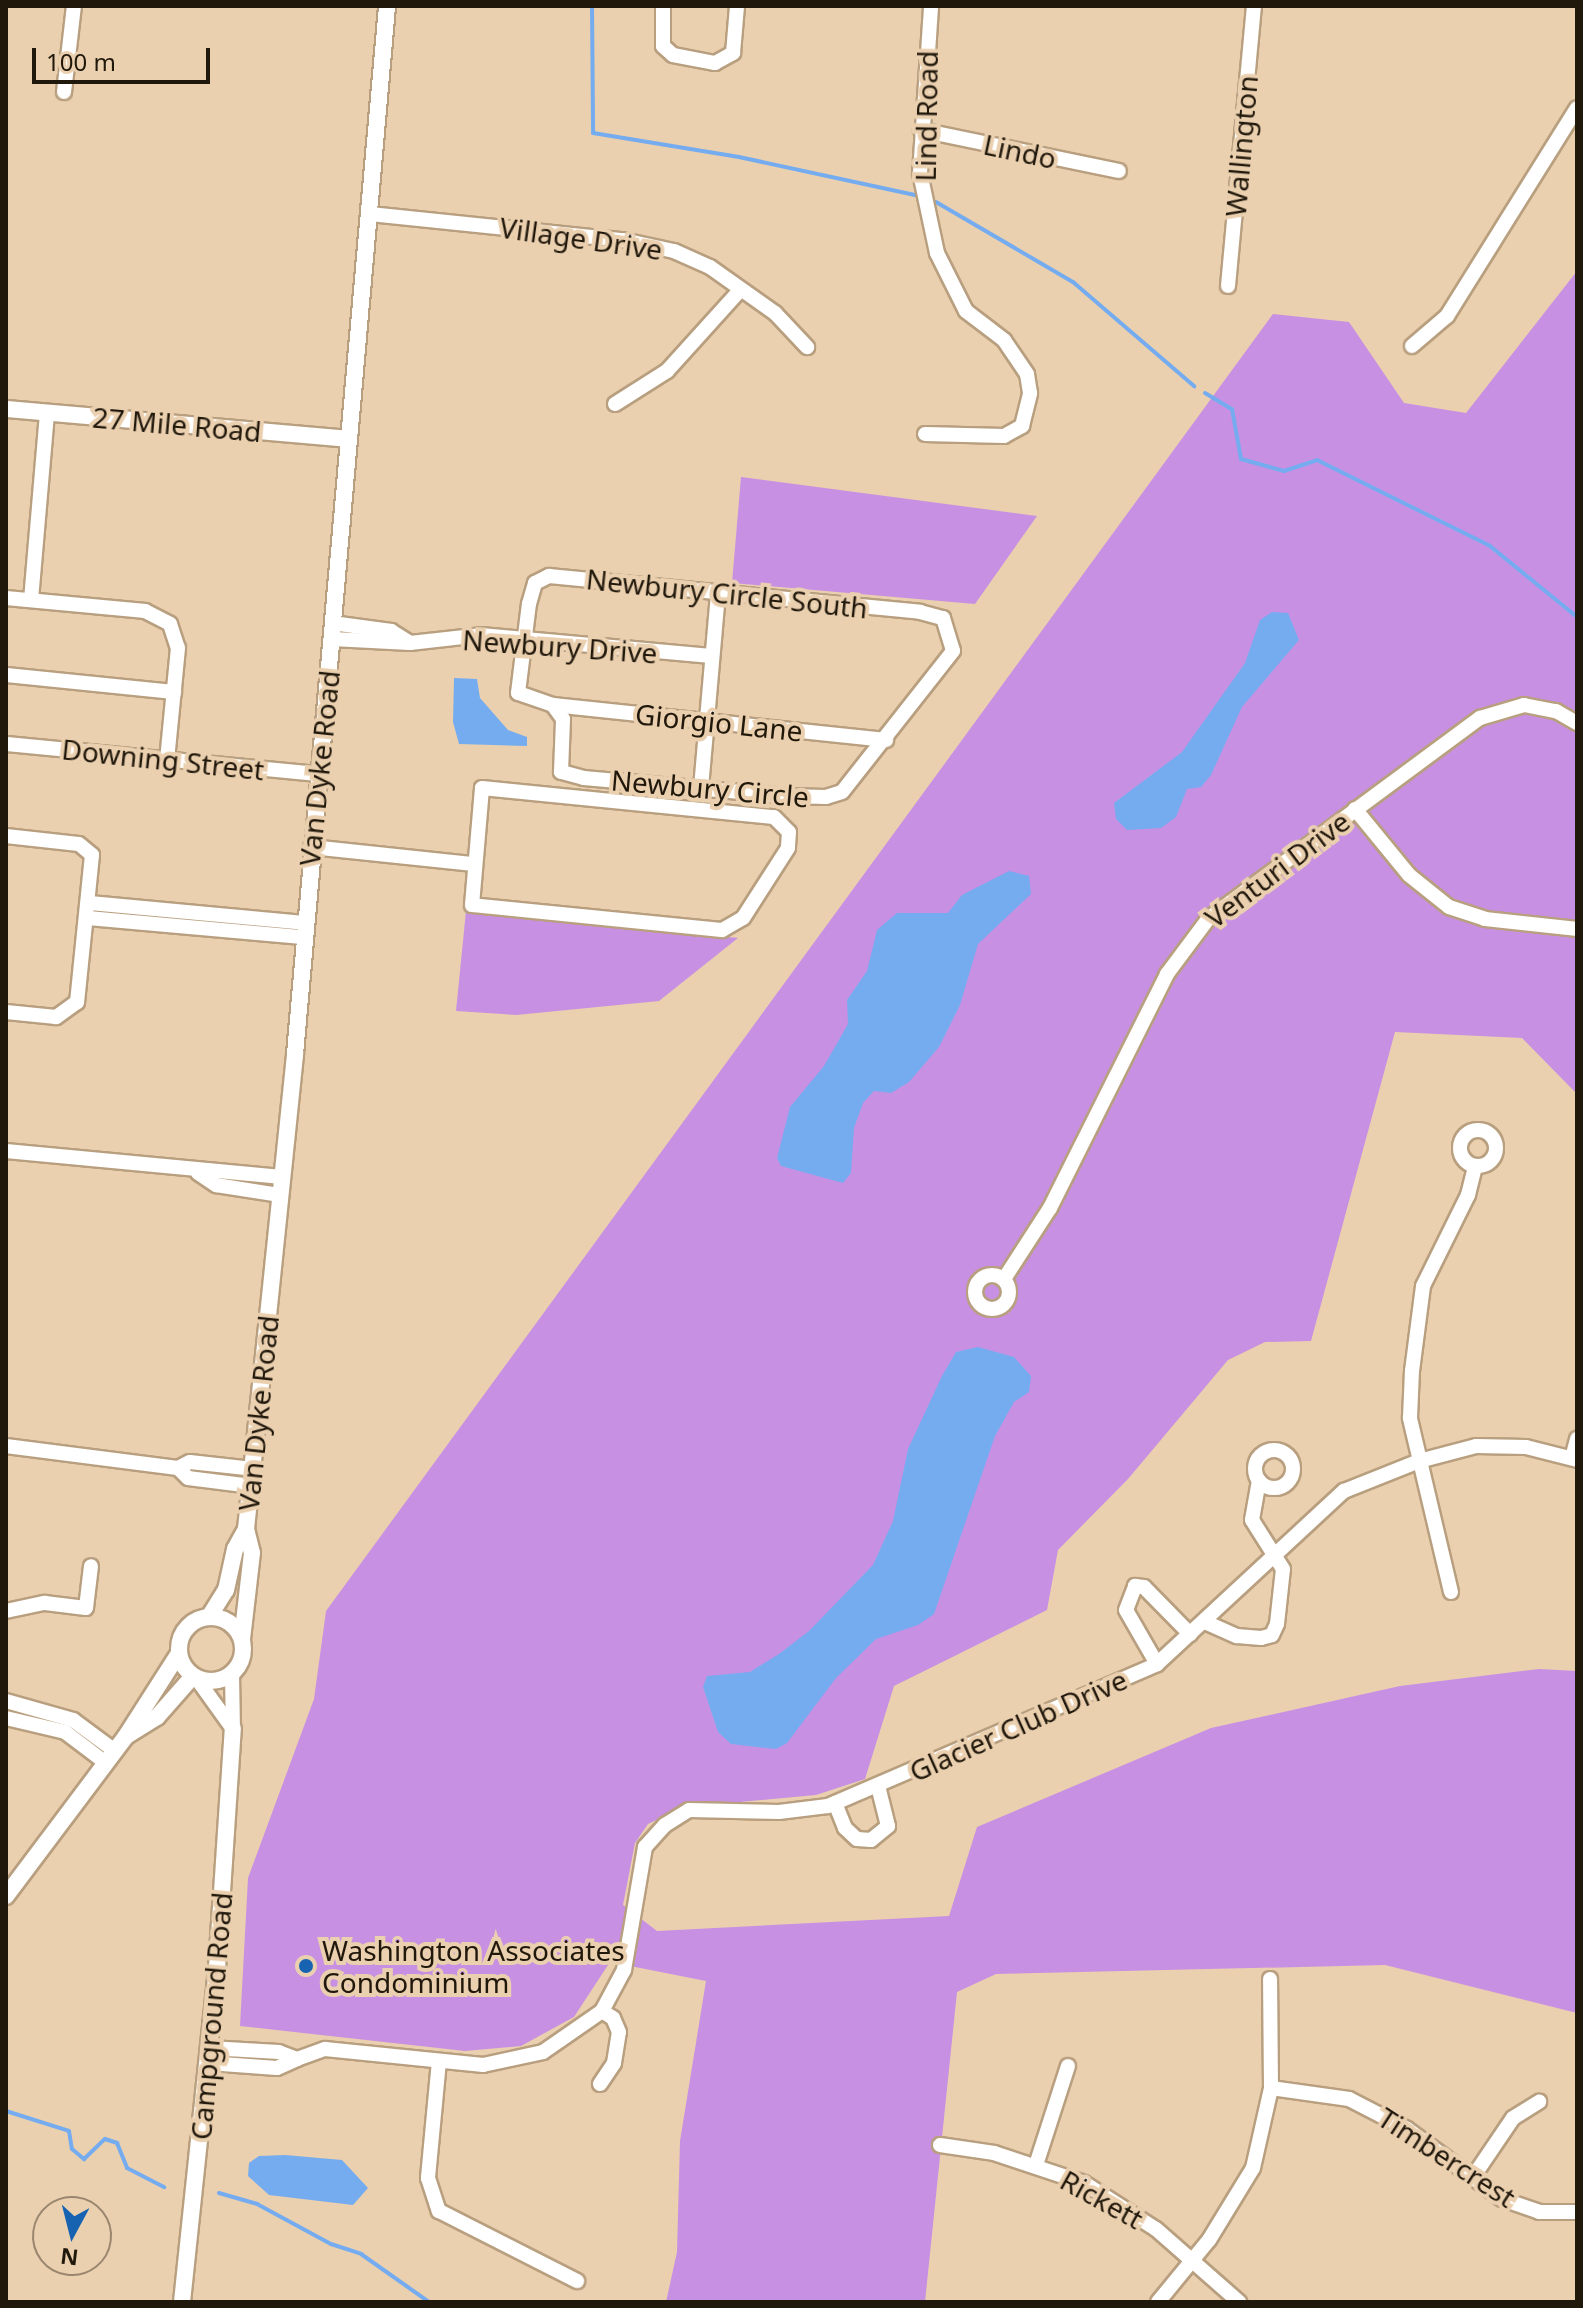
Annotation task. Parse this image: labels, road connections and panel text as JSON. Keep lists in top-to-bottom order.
{
  "streets": {
    "street": [
      "Lind Road",
      "Wallington",
      "Lindo",
      "Village Drive",
      "27 Mile Road",
      "Newbury Circle South",
      "Newbury Drive",
      "Giorgio Lane",
      "Downing Street",
      "Van Dyke Road",
      "Newbury Circle",
      "Venturi Drive",
      "Glacier Club Drive",
      "Campground Road",
      "Timbercrest",
      "Rickett"
    ]
  },
  "crossings": [
    ["Lind Road", "Lindo"],
    ["Village Drive", "Van Dyke Road"],
    ["27 Mile Road", "Van Dyke Road"],
    ["Newbury Circle South", "Newbury Drive"],
    ["Newbury Circle South", "Newbury Circle"],
    ["Newbury Drive", "Van Dyke Road"],
    ["Giorgio Lane", "Newbury Circle"],
    ["Downing Street", "Van Dyke Road"],
    ["Van Dyke Road", "Campground Road"],
    ["Glacier Club Drive", "Campground Road"]
  ],
  "places": ["Washington Associates Condominium"],
  "scale_bar": "100 m",
  "north": "bottom"
}
